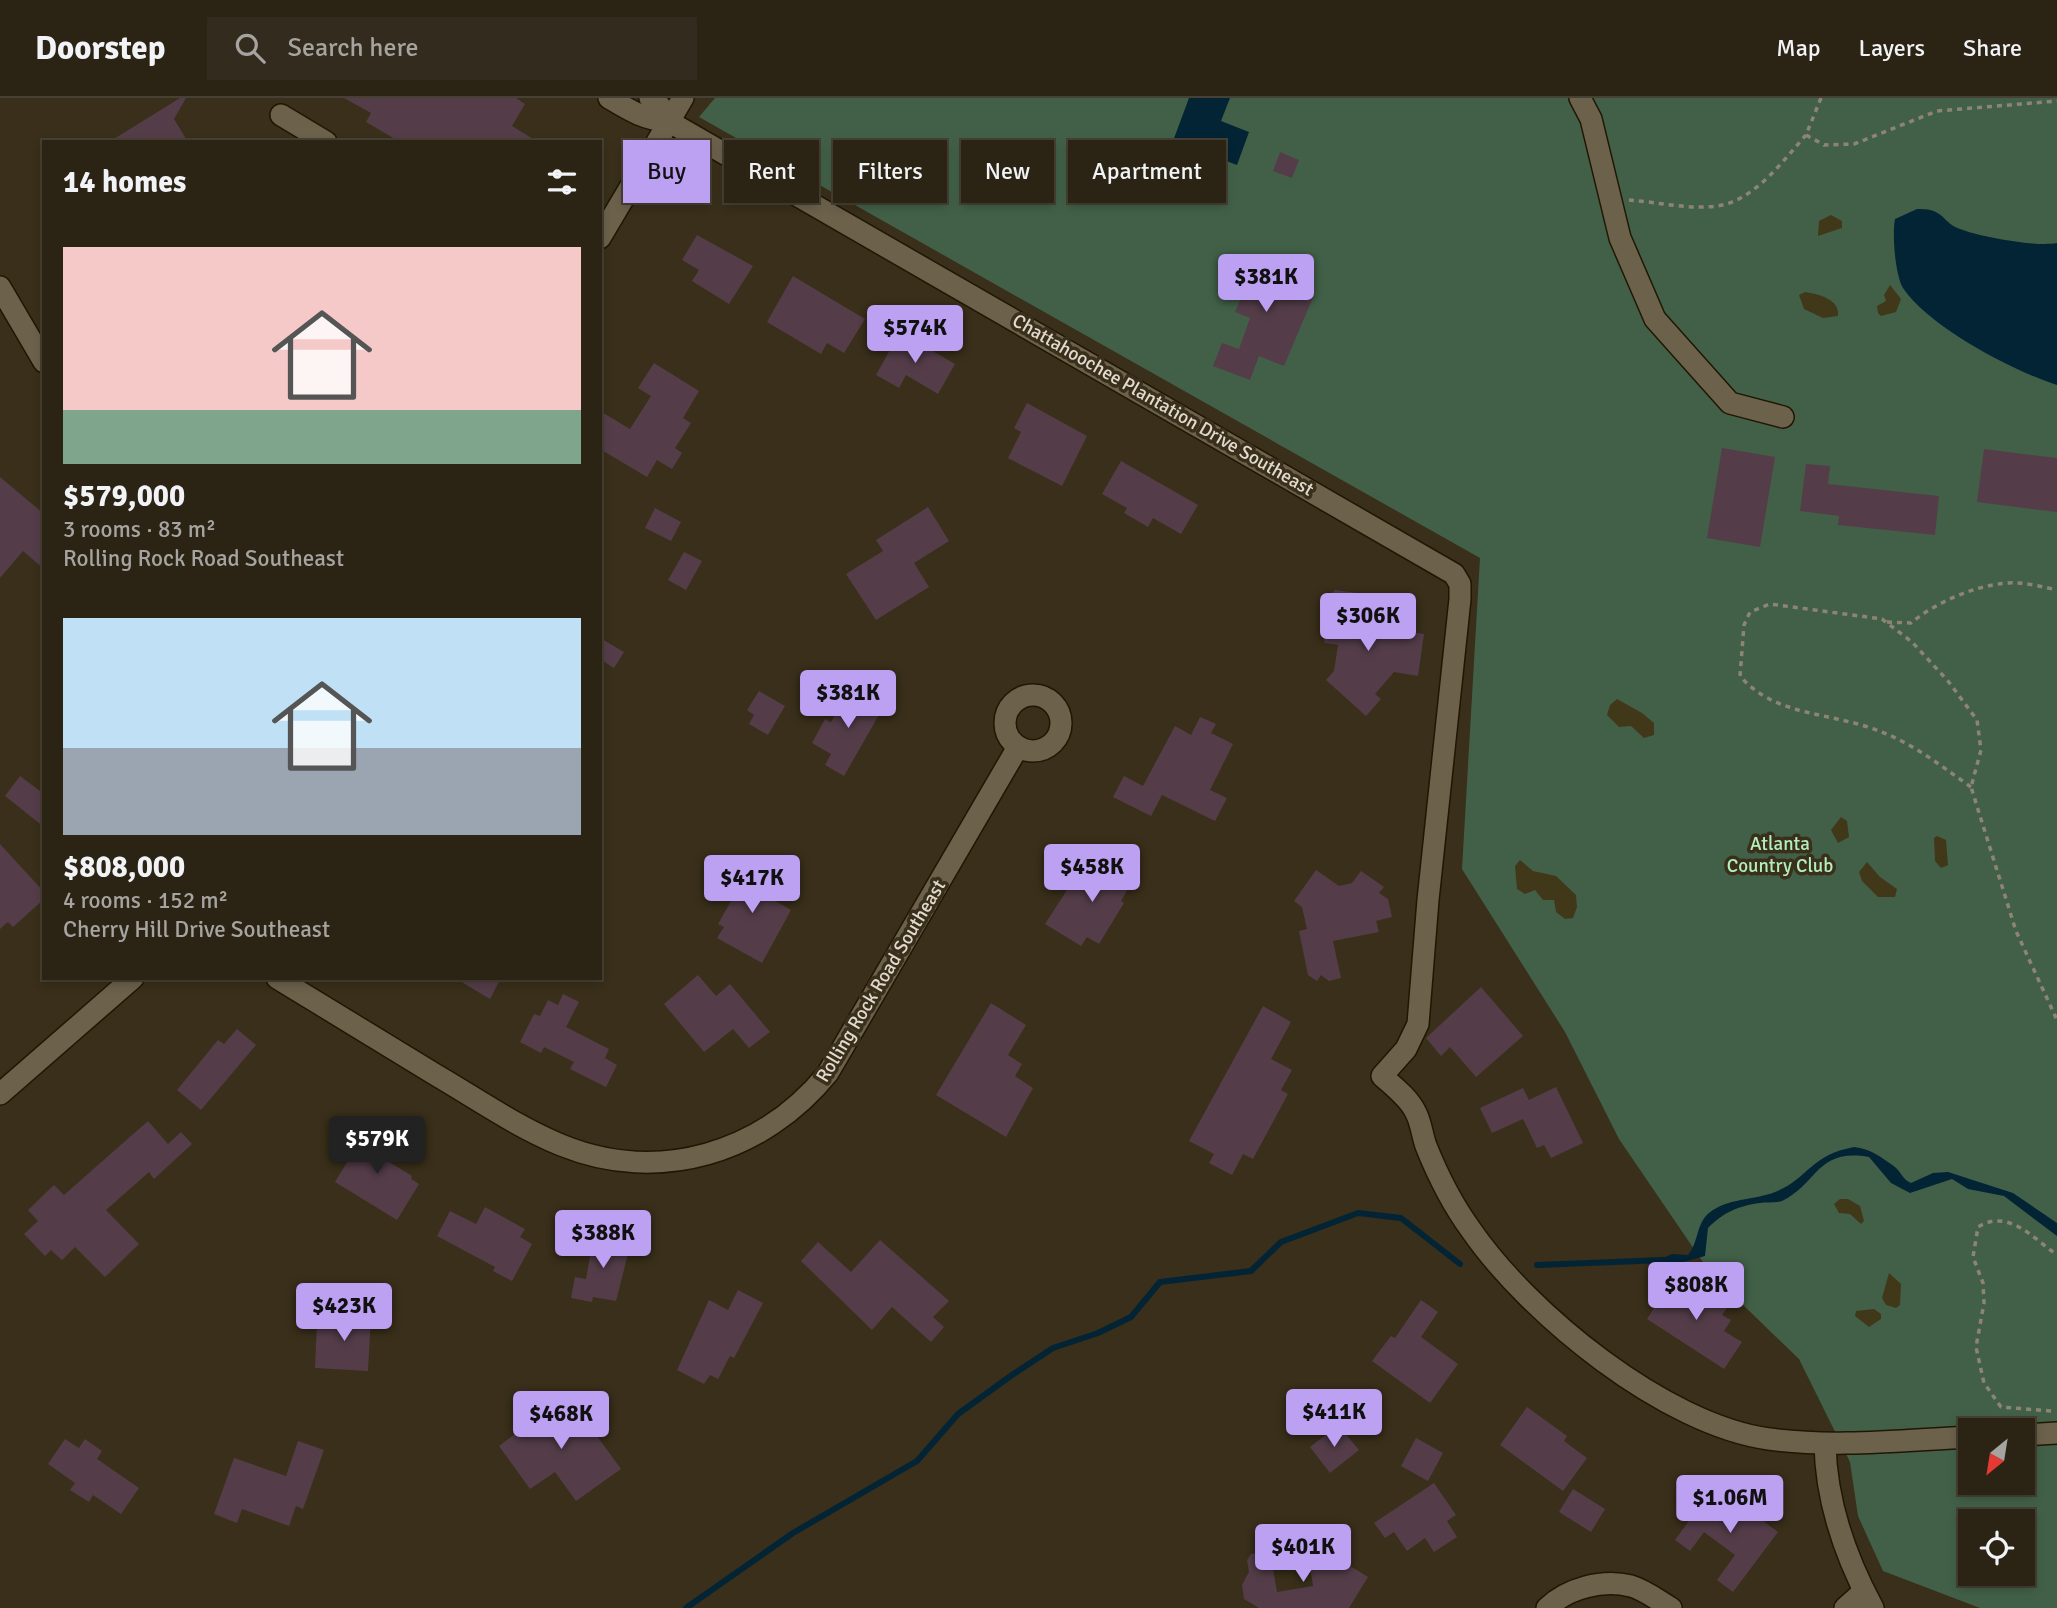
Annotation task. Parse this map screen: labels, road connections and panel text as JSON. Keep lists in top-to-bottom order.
{
  "streets": {
    "street": ["Chattahoochee Plantation Drive Southeast", "Rolling Rock Road Southeast"]
  },
  "parks": ["Atlanta Country Club"],
  "north": "bottom left",
  "page": {
    "header": "Doorstep",
    "search": "Search here",
    "nav": ["Map", "Layers", "Share"],
    "chip": [
      "Buy",
      "Rent",
      "Filters",
      "New",
      "Apartment"
    ],
    "heading": "14 homes",
    "list": [
      {
        "name": "$579,000",
        "note": "3 rooms · 83 m² · Rolling Rock Road Southeast"
      },
      {
        "name": "$808,000",
        "note": "4 rooms · 152 m² · Cherry Hill Drive Southeast"
      }
    ],
    "price": [
      "$381K",
      "$574K",
      "$306K",
      "$381K",
      "$458K",
      "$417K",
      "$579K",
      "$388K",
      "$808K",
      "$423K",
      "$411K",
      "$468K",
      "$1.06M",
      "$401K"
    ]
  }
}
